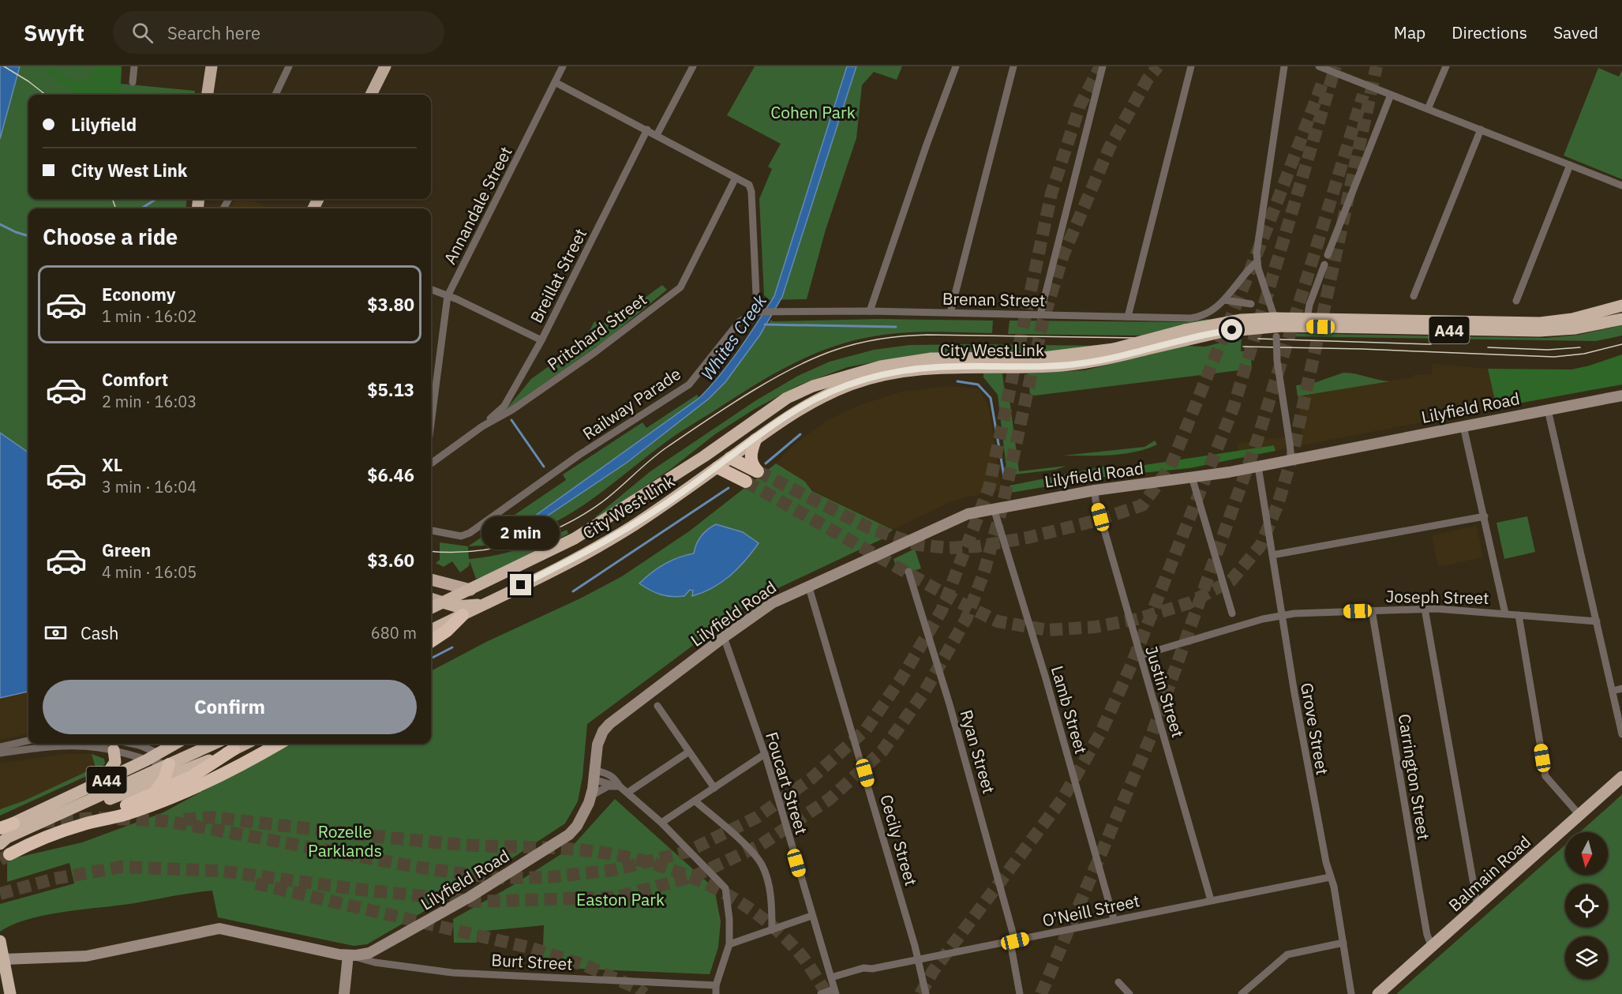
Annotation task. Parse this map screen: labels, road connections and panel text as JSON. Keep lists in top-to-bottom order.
{
  "streets": {
    "highway": ["A44", "City West Link"],
    "main road": ["Lilyfield Road", "Balmain Road"],
    "street": [
      "Annandale Street",
      "Breillat Street",
      "Brenan Street",
      "Pritchard Street",
      "Railway Parade",
      "Joseph Street",
      "Justin Street",
      "Lamb Street",
      "Grove Street",
      "Ryan Street",
      "Carrington Street",
      "Foucart Street",
      "Cecily Street",
      "O'Neill Street",
      "Burt Street"
    ]
  },
  "crossings": [
    ["Breillat Street", "Pritchard Street"],
    ["Brenan Street", "Railway Parade"],
    ["Lilyfield Road", "Justin Street"],
    ["Lilyfield Road", "Lamb Street"],
    ["Lilyfield Road", "Grove Street"],
    ["Lilyfield Road", "Foucart Street"],
    ["Lilyfield Road", "Cecily Street"],
    ["Lilyfield Road", "Burt Street"],
    ["Joseph Street", "Justin Street"],
    ["Joseph Street", "Grove Street"],
    ["Joseph Street", "Carrington Street"],
    ["Justin Street", "O'Neill Street"],
    ["Lamb Street", "O'Neill Street"],
    ["Grove Street", "O'Neill Street"],
    ["Ryan Street", "O'Neill Street"],
    ["Carrington Street", "Balmain Road"],
    ["Foucart Street", "O'Neill Street"],
    ["Cecily Street", "O'Neill Street"]
  ],
  "water": ["Whites Creek"],
  "parks": ["Cohen Park", "Rozelle Parklands", "Easton Park"],
  "north": "bottom",
  "page": {
    "header": "Swyft",
    "search": "Search here",
    "nav": ["Map", "Directions", "Saved"],
    "banner": ["Lilyfield", "City West Link"],
    "heading": "Choose a ride",
    "list": [
      {
        "name": "Economy",
        "note": "1 min · 16:02",
        "value": "$3.80"
      },
      {
        "name": "Comfort",
        "note": "2 min · 16:03",
        "value": "$5.13"
      },
      {
        "name": "XL",
        "note": "3 min · 16:04",
        "value": "$6.46"
      },
      {
        "name": "Green",
        "note": "4 min · 16:05",
        "value": "$3.60"
      }
    ],
    "bubble": "2 min",
    "pay": ["Cash", "680 m"],
    "buttons": "Confirm"
  }
}
